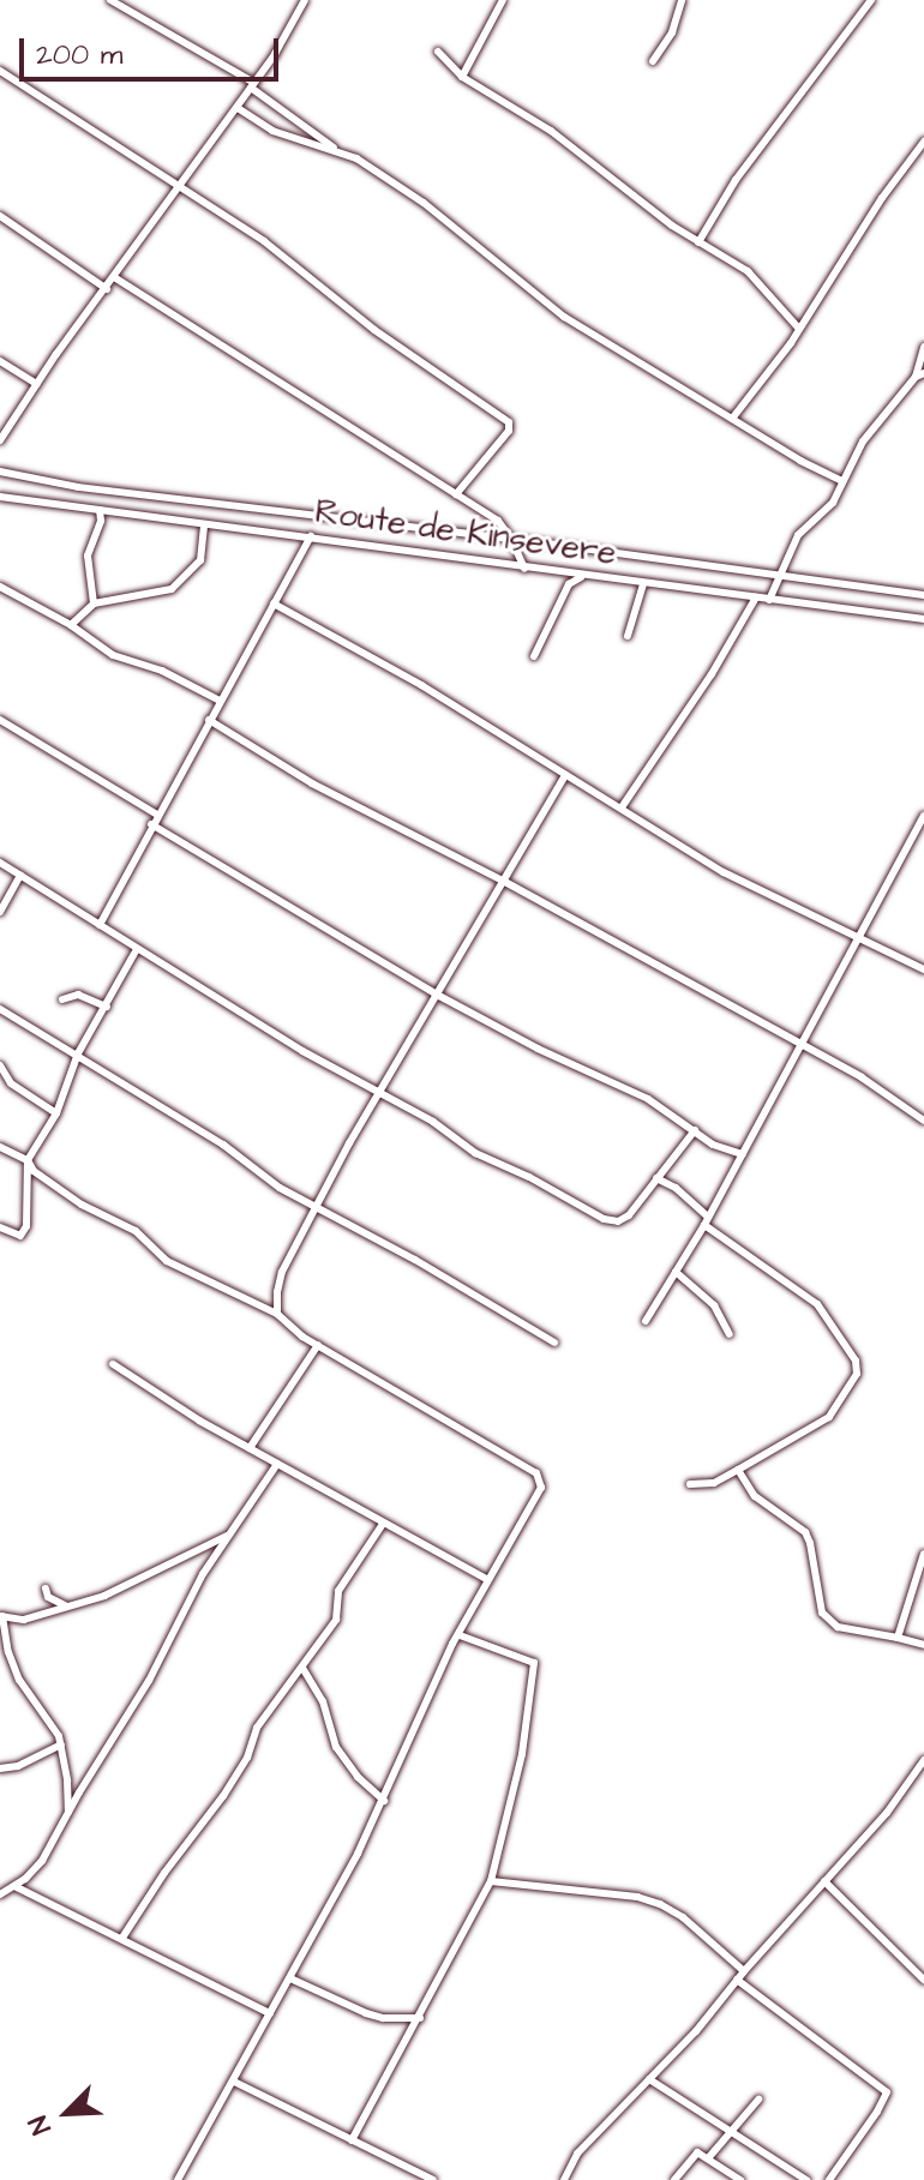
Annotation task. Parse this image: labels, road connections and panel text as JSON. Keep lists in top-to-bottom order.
{
  "streets": {
    "street": ["Route de Kinsevere"]
  },
  "scale_bar": "200 m",
  "north": "bottom left"
}
